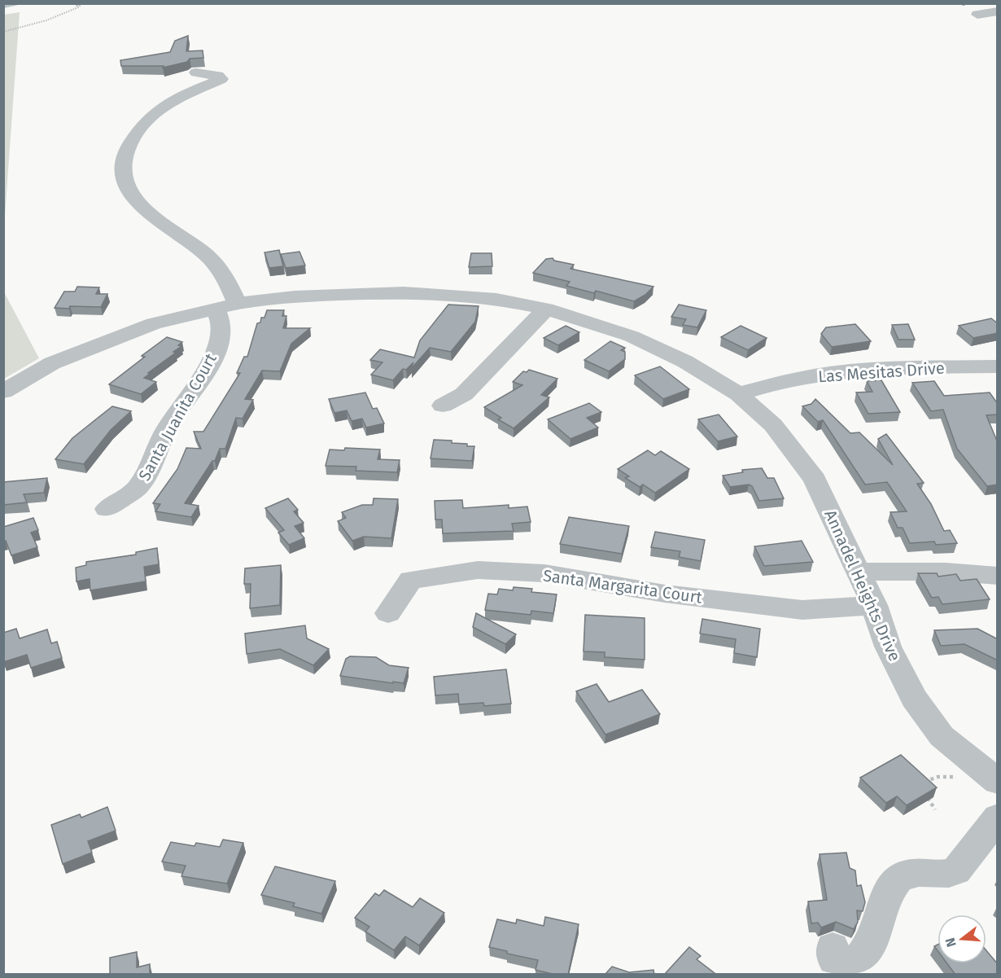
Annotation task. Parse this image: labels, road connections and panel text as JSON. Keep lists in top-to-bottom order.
{
  "streets": {
    "street": [
      "Las Mesitas Drive",
      "Santa Juanita Court",
      "Annadel Heights Drive",
      "Santa Margarita Court"
    ]
  },
  "crossings": [
    ["Las Mesitas Drive", "Annadel Heights Drive"],
    ["Santa Juanita Court", "Annadel Heights Drive"],
    ["Annadel Heights Drive", "Santa Margarita Court"]
  ],
  "north": "left"
}
